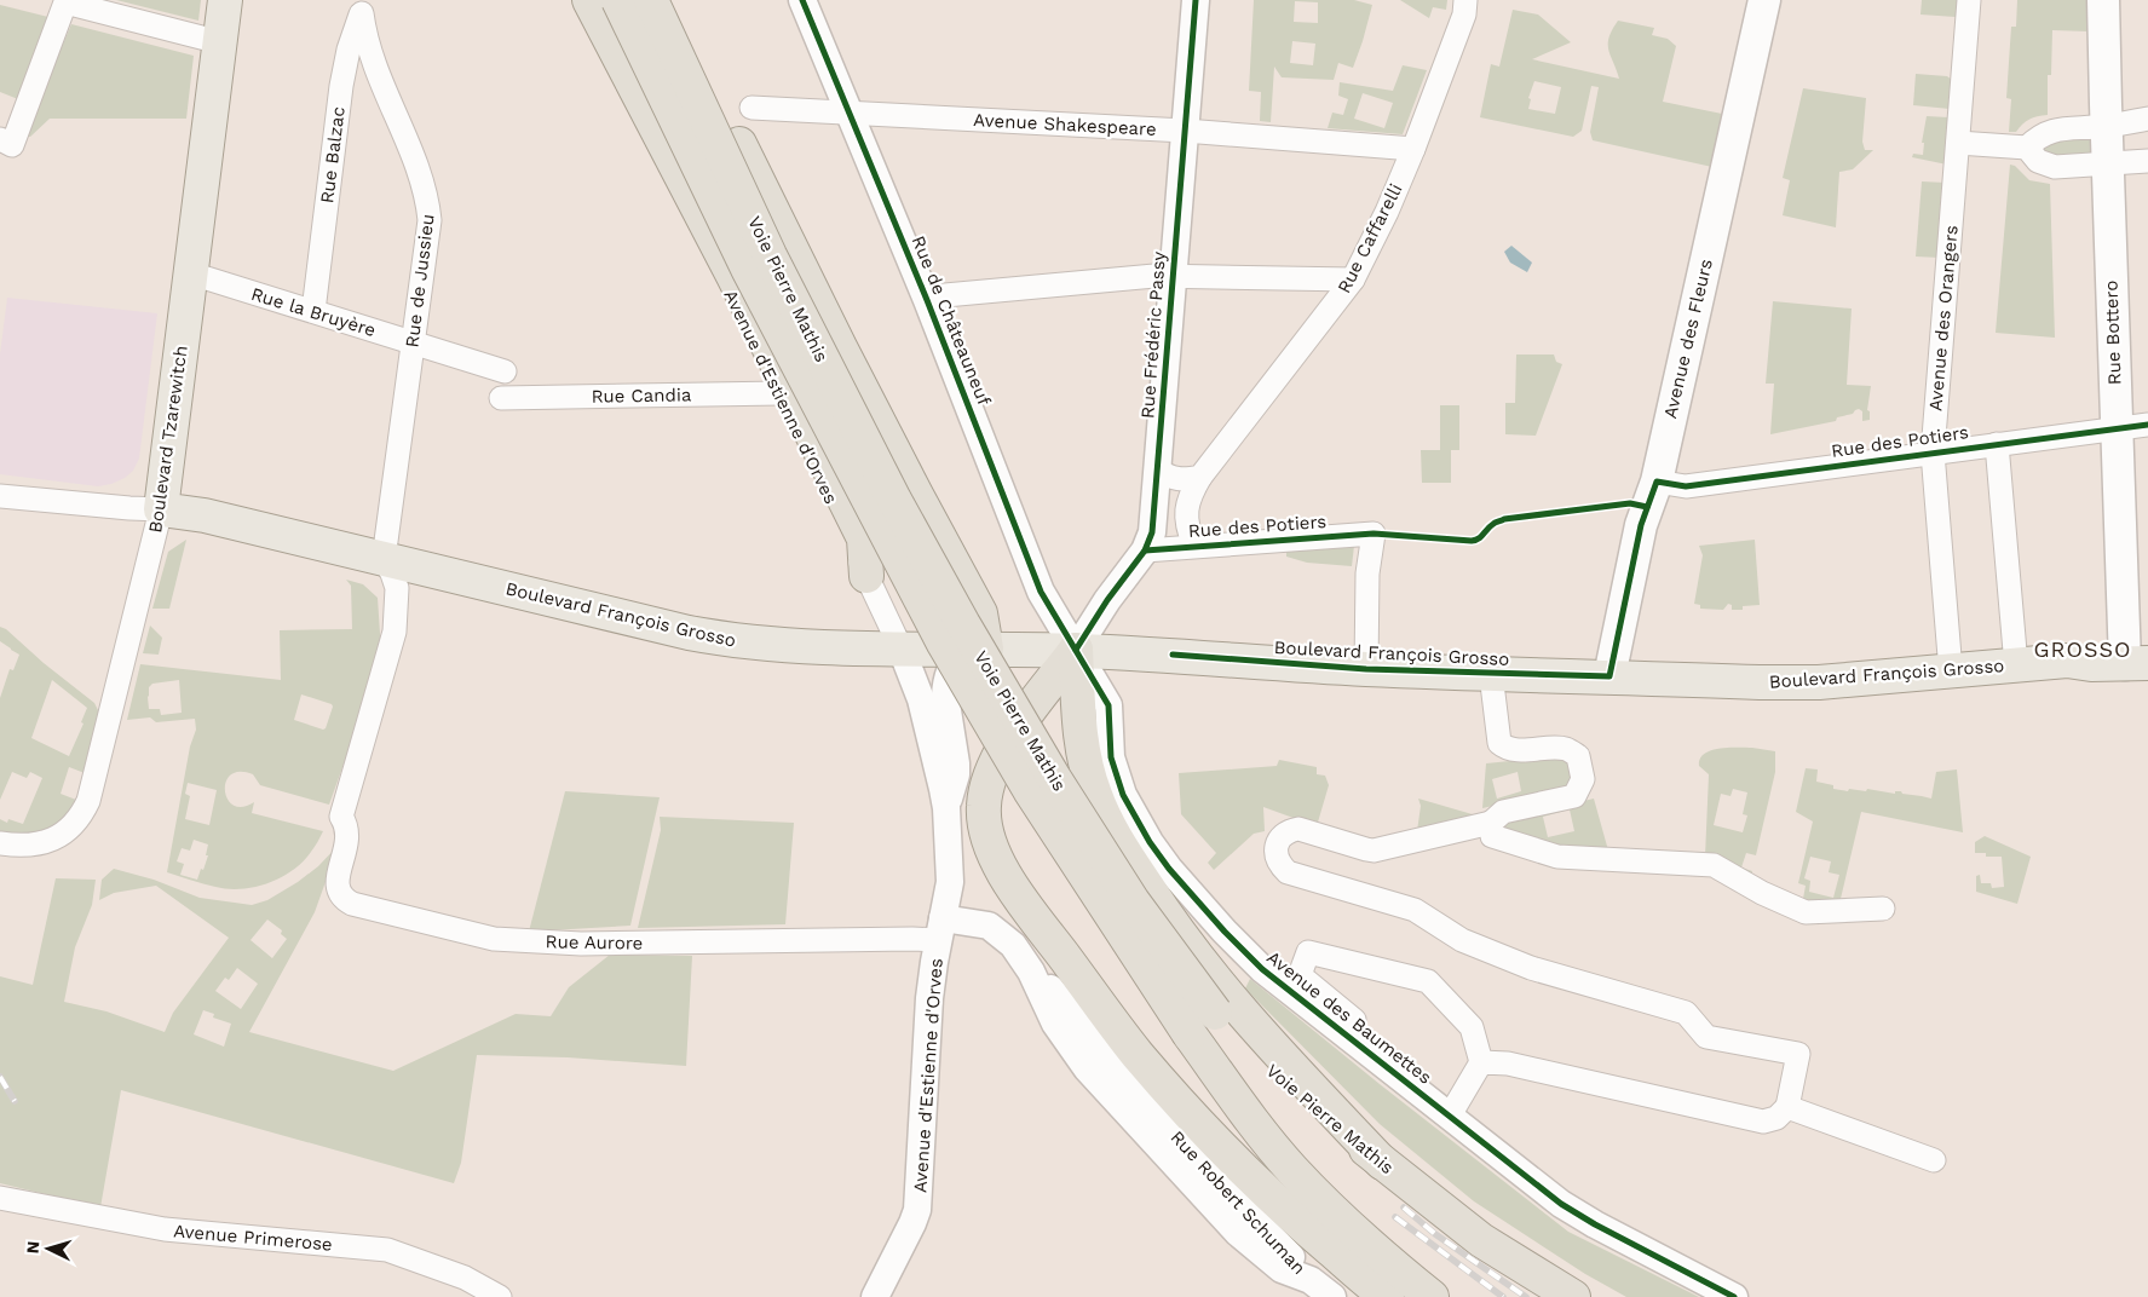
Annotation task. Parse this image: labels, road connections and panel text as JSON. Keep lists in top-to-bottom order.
{
  "streets": {
    "highway": ["Voie Pierre Mathis"],
    "main road": [
      "Rue Bottero",
      "Avenue des Fleurs",
      "Boulevard Tzarewitch",
      "Boulevard François Grosso"
    ],
    "street": [
      "Avenue Shakespeare",
      "Rue Balzac",
      "Rue Caffarelli",
      "Rue de Jussieu",
      "Rue la Bruyère",
      "Avenue des Orangers",
      "Rue de Châteauneuf",
      "Rue Frédéric Passy",
      "Rue Candia",
      "Avenue d'Estienne d'Orves",
      "Rue des Potiers",
      "Rue Aurore",
      "Avenue des Baumettes",
      "Rue Robert Schuman",
      "Avenue Primerose"
    ]
  },
  "crossings": [
    ["Avenue Shakespeare", "Rue Caffarelli"],
    ["Avenue Shakespeare", "Rue de Châteauneuf"],
    ["Avenue Shakespeare", "Rue Frédéric Passy"],
    ["Rue Balzac", "Rue de Jussieu"],
    ["Rue Balzac", "Rue la Bruyère"],
    ["Rue Caffarelli", "Rue des Potiers"],
    ["Rue de Jussieu", "Rue la Bruyère"],
    ["Rue de Jussieu", "Boulevard François Grosso"],
    ["Rue de Jussieu", "Rue Aurore"],
    ["Rue la Bruyère", "Boulevard Tzarewitch"],
    ["Avenue des Orangers", "Rue des Potiers"],
    ["Avenue des Orangers", "Boulevard François Grosso"],
    ["Rue de Châteauneuf", "Rue Frédéric Passy"],
    ["Rue de Châteauneuf", "Boulevard François Grosso"],
    ["Rue de Châteauneuf", "Avenue des Baumettes"],
    ["Rue Bottero", "Rue des Potiers"],
    ["Rue Bottero", "Boulevard François Grosso"],
    ["Rue Frédéric Passy", "Rue des Potiers"],
    ["Rue Frédéric Passy", "Boulevard François Grosso"],
    ["Rue Frédéric Passy", "Avenue des Baumettes"],
    ["Avenue des Fleurs", "Rue des Potiers"],
    ["Avenue des Fleurs", "Boulevard François Grosso"],
    ["Rue Candia", "Avenue d'Estienne d'Orves"],
    ["Avenue d'Estienne d'Orves", "Boulevard François Grosso"],
    ["Avenue d'Estienne d'Orves", "Rue Aurore"],
    ["Avenue d'Estienne d'Orves", "Rue Robert Schuman"],
    ["Boulevard Tzarewitch", "Boulevard François Grosso"],
    ["Rue des Potiers", "Boulevard François Grosso"],
    ["Boulevard François Grosso", "Rue Aurore"],
    ["Boulevard François Grosso", "Avenue des Baumettes"],
    ["Rue Aurore", "Rue Robert Schuman"]
  ],
  "districts": ["GROSSO"],
  "north": "left"
}
